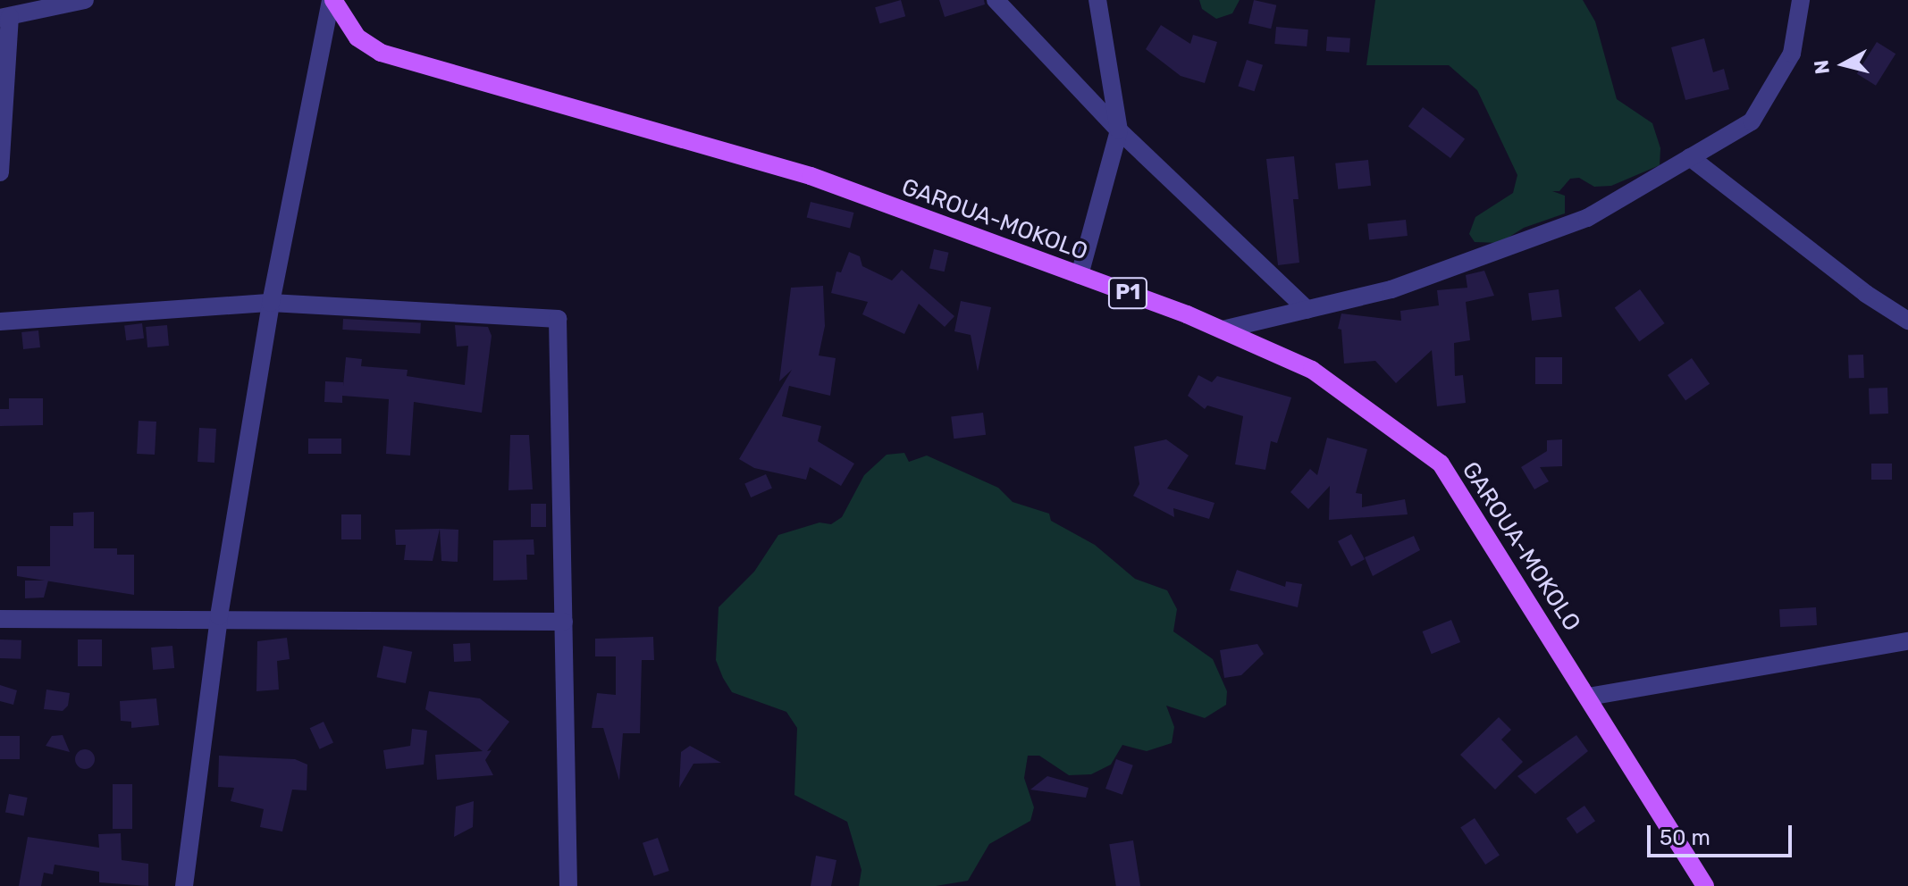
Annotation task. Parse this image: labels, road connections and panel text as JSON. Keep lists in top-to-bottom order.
{
  "streets": {
    "main road": ["GAROUA-MOKOLO", "P1"]
  },
  "scale_bar": "50 m",
  "north": "left"
}
